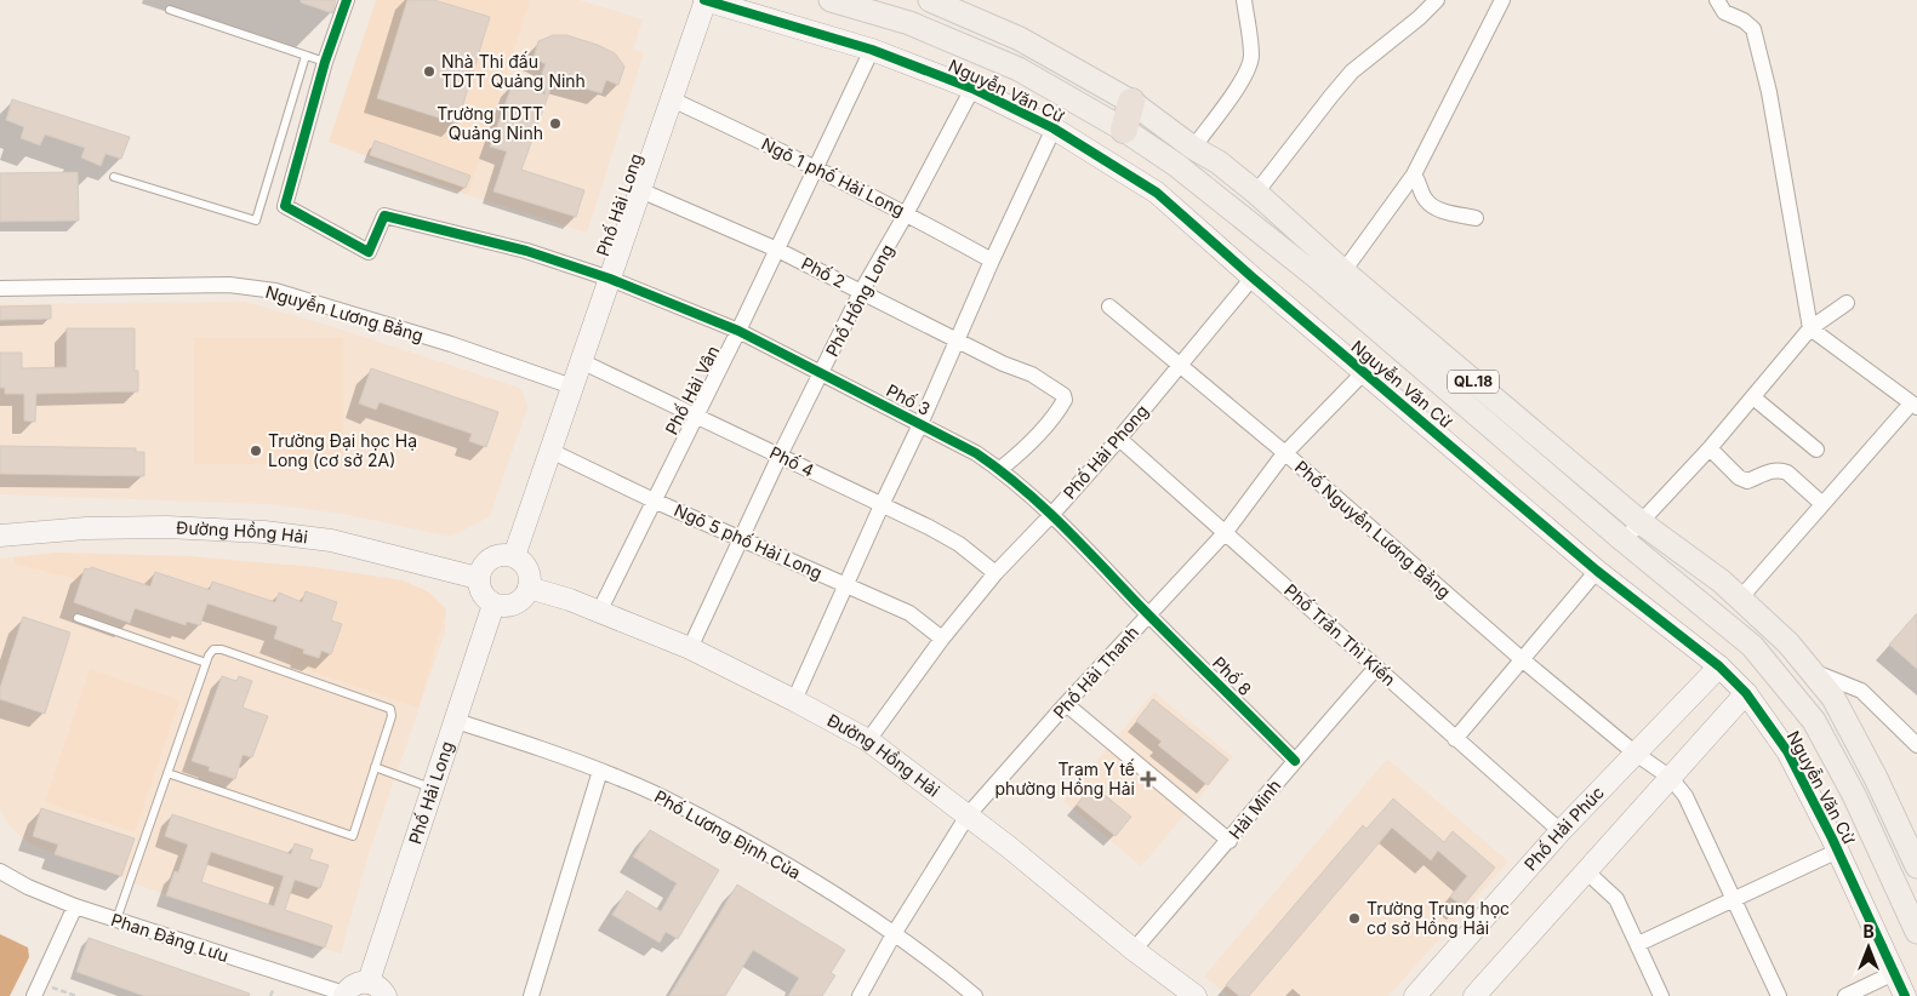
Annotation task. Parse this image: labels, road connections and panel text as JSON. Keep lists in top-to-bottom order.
{
  "streets": {
    "main road": ["Nguyễn Văn Cừ", "QL.18"],
    "street": [
      "Ngõ 1 phố Hải Long",
      "Phố Hải Long",
      "Phố 2",
      "Phố Hồng Long",
      "Nguyễn Lương Bằng",
      "Phố Hải Vân",
      "Phố 3",
      "Phố Hải Phong",
      "Phố 4",
      "Phố Nguyễn Lương Bằng",
      "Đường Hồng Hải",
      "Ngõ 5 phố Hải Long",
      "Phố Trần Thì Kiến",
      "Phố Hải Thanh",
      "Phố 8",
      "Hải Minh",
      "Phố Hải Phúc",
      "Phố Lương Định Của",
      "Phan Đăng Lưu"
    ]
  },
  "crossings": [
    ["Nguyễn Văn Cừ", "Phố Hải Long"],
    ["Nguyễn Văn Cừ", "Phố Hồng Long"],
    ["Nguyễn Văn Cừ", "Phố Hải Vân"],
    ["Nguyễn Văn Cừ", "Phố Hải Phong"],
    ["Nguyễn Văn Cừ", "Phố Hải Thanh"],
    ["Nguyễn Văn Cừ", "Phố Hải Phúc"],
    ["Ngõ 1 phố Hải Long", "Phố Hải Long"],
    ["Ngõ 1 phố Hải Long", "Phố Hồng Long"],
    ["Ngõ 1 phố Hải Long", "Phố Hải Vân"],
    ["Phố Hải Long", "Phố 2"],
    ["Phố Hải Long", "Nguyễn Lương Bằng"],
    ["Phố Hải Long", "Phố 3"],
    ["Phố Hải Long", "Phố 4"],
    ["Phố Hải Long", "Đường Hồng Hải"],
    ["Phố Hải Long", "Ngõ 5 phố Hải Long"],
    ["Phố Hải Long", "Phố Lương Định Của"],
    ["Phố 2", "Phố Hồng Long"],
    ["Phố 2", "Phố Hải Vân"],
    ["Phố 2", "Phố 3"],
    ["Phố Hồng Long", "Phố 3"],
    ["Phố Hồng Long", "Phố 4"],
    ["Phố Hồng Long", "Đường Hồng Hải"],
    ["Phố Hồng Long", "Ngõ 5 phố Hải Long"],
    ["Phố Hải Vân", "Phố 3"],
    ["Phố Hải Vân", "Phố 4"],
    ["Phố Hải Vân", "Đường Hồng Hải"],
    ["Phố Hải Vân", "Ngõ 5 phố Hải Long"],
    ["Phố 3", "Phố Hải Phong"],
    ["Phố 3", "Phố Hải Thanh"],
    ["Phố 3", "Phố 8"],
    ["Phố Hải Phong", "Phố 4"],
    ["Phố Hải Phong", "Phố Nguyễn Lương Bằng"],
    ["Phố Hải Phong", "Đường Hồng Hải"],
    ["Phố Hải Phong", "Ngõ 5 phố Hải Long"],
    ["Phố Hải Phong", "Phố Trần Thì Kiến"],
    ["Phố Nguyễn Lương Bằng", "Phố Hải Thanh"],
    ["Phố Nguyễn Lương Bằng", "Phố Hải Phúc"],
    ["Đường Hồng Hải", "Phố Hải Thanh"],
    ["Đường Hồng Hải", "Hải Minh"],
    ["Phố Trần Thì Kiến", "Phố Hải Thanh"],
    ["Phố Trần Thì Kiến", "Hải Minh"],
    ["Phố Trần Thì Kiến", "Phố Hải Phúc"],
    ["Phố Hải Thanh", "Phố 8"],
    ["Phố Hải Thanh", "Phố Lương Định Của"],
    ["Phố 8", "Hải Minh"]
  ],
  "places": {
    "other": [
      "Nhà Thi đấu TDTT Quảng Ninh",
      "Trường TDTT Quảng Ninh",
      "Trường Đại học Hạ Long (cơ sở 2A)",
      "Trường Trung học cơ sở Hồng Hải"
    ],
    "health": ["Trạm Y tế phường Hồng Hải"]
  },
  "north": "top"
}
